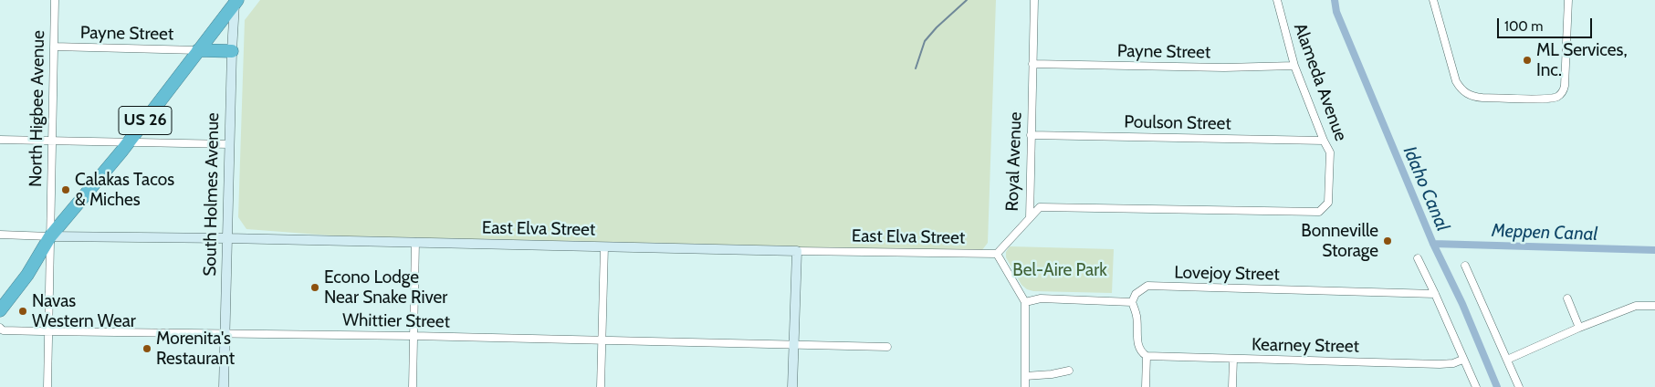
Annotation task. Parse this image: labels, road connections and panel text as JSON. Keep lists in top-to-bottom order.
{
  "streets": {
    "highway": ["US 26"],
    "street": [
      "Payne Street",
      "Alameda Avenue",
      "North Higbee Avenue",
      "Poulson Street",
      "Royal Avenue",
      "South Holmes Avenue",
      "East Elva Street",
      "Lovejoy Street",
      "Whittier Street",
      "Kearney Street"
    ]
  },
  "crossings": [
    ["Payne Street", "Alameda Avenue"],
    ["Payne Street", "North Higbee Avenue"],
    ["Payne Street", "US 26"],
    ["Payne Street", "Royal Avenue"],
    ["Alameda Avenue", "Poulson Street"],
    ["Alameda Avenue", "Royal Avenue"],
    ["North Higbee Avenue", "US 26"],
    ["North Higbee Avenue", "East Elva Street"],
    ["North Higbee Avenue", "Whittier Street"],
    ["US 26", "South Holmes Avenue"],
    ["US 26", "East Elva Street"],
    ["Poulson Street", "Royal Avenue"],
    ["Royal Avenue", "East Elva Street"],
    ["South Holmes Avenue", "East Elva Street"],
    ["South Holmes Avenue", "Whittier Street"]
  ],
  "water": ["Idaho Canal", "Meppen Canal"],
  "parks": ["Bel-Aire Park"],
  "places": [
    "ML Services, Inc.",
    "Calakas Tacos & Miches",
    "Bonneville Storage",
    "Econo Lodge Near Snake River",
    "Navas Western Wear",
    "Morenita's Restaurant"
  ],
  "scale_bar": "100 m"
}
